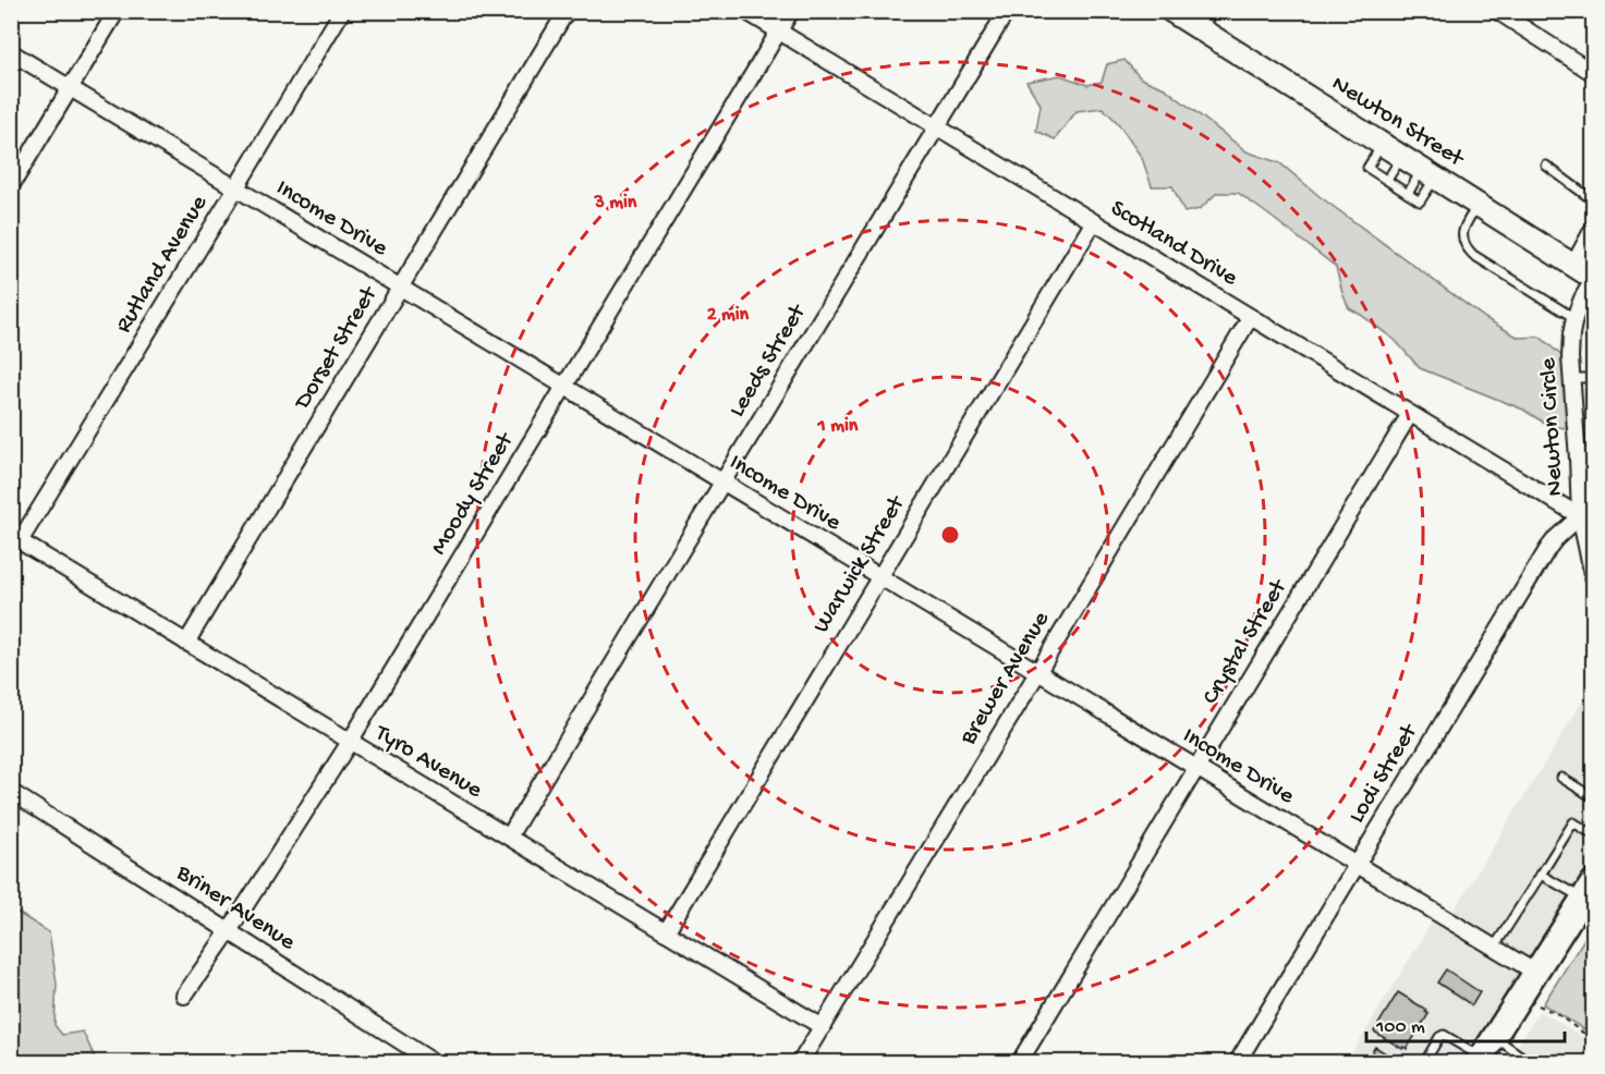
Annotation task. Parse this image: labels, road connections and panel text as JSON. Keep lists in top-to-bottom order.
{
  "streets": {
    "street": [
      "Newton Street",
      "Income Drive",
      "Scotland Drive",
      "Rutland Avenue",
      "Dorset Street",
      "Leeds Street",
      "Newton Circle",
      "Moody Street",
      "Warwick Street",
      "Crystal Street",
      "Brewer Avenue",
      "Tyro Avenue",
      "Lodi Street",
      "Briner Avenue"
    ]
  },
  "crossings": [
    ["Newton Street", "Newton Circle"],
    ["Income Drive", "Rutland Avenue"],
    ["Income Drive", "Dorset Street"],
    ["Income Drive", "Leeds Street"],
    ["Income Drive", "Moody Street"],
    ["Income Drive", "Warwick Street"],
    ["Income Drive", "Crystal Street"],
    ["Income Drive", "Brewer Avenue"],
    ["Income Drive", "Lodi Street"],
    ["Scotland Drive", "Leeds Street"],
    ["Scotland Drive", "Newton Circle"],
    ["Scotland Drive", "Moody Street"],
    ["Scotland Drive", "Warwick Street"],
    ["Scotland Drive", "Crystal Street"],
    ["Scotland Drive", "Brewer Avenue"],
    ["Scotland Drive", "Lodi Street"],
    ["Rutland Avenue", "Tyro Avenue"],
    ["Dorset Street", "Tyro Avenue"],
    ["Leeds Street", "Tyro Avenue"],
    ["Newton Circle", "Lodi Street"],
    ["Moody Street", "Tyro Avenue"],
    ["Moody Street", "Briner Avenue"],
    ["Warwick Street", "Tyro Avenue"],
    ["Brewer Avenue", "Tyro Avenue"]
  ],
  "scale_bar": "100 m",
  "rings": ["3 min", "2 min", "1 min"]
}
